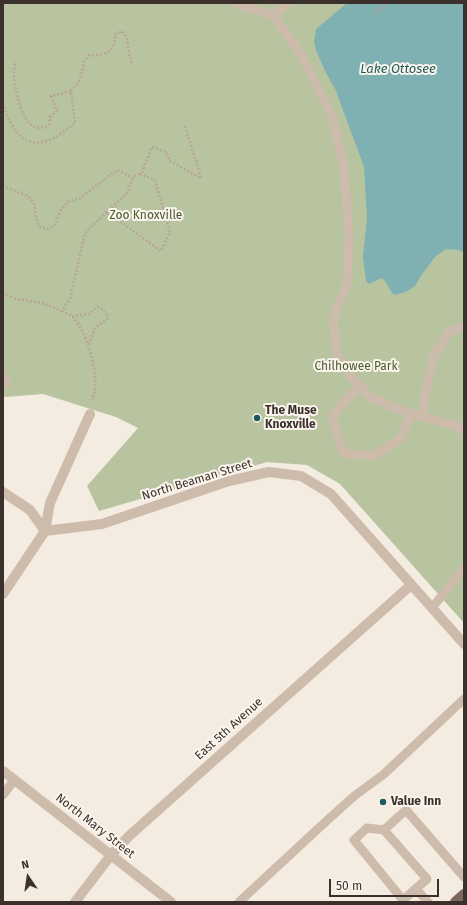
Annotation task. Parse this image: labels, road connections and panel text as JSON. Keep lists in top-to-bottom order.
{
  "streets": {
    "street": ["North Beaman Street", "East 5th Avenue", "North Mary Street"]
  },
  "crossings": [
    ["North Beaman Street", "East 5th Avenue"],
    ["East 5th Avenue", "North Mary Street"]
  ],
  "water": ["Lake Ottosee"],
  "parks": ["Zoo Knoxville", "Chilhowee Park"],
  "places": ["The Muse Knoxville", "Value Inn"],
  "scale_bar": "50 m",
  "north": "top"
}
